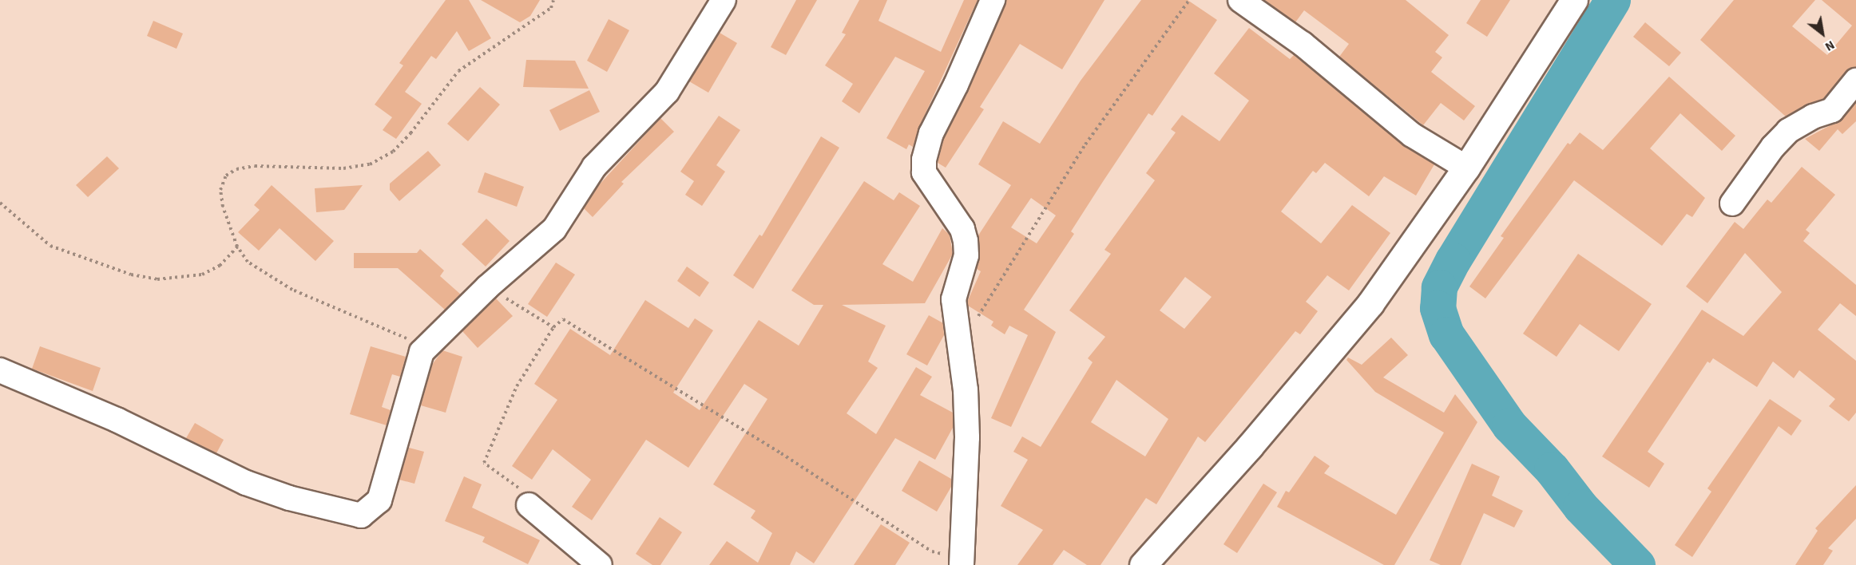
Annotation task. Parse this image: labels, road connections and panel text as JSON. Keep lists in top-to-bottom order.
{
  "north": "bottom right"
}
